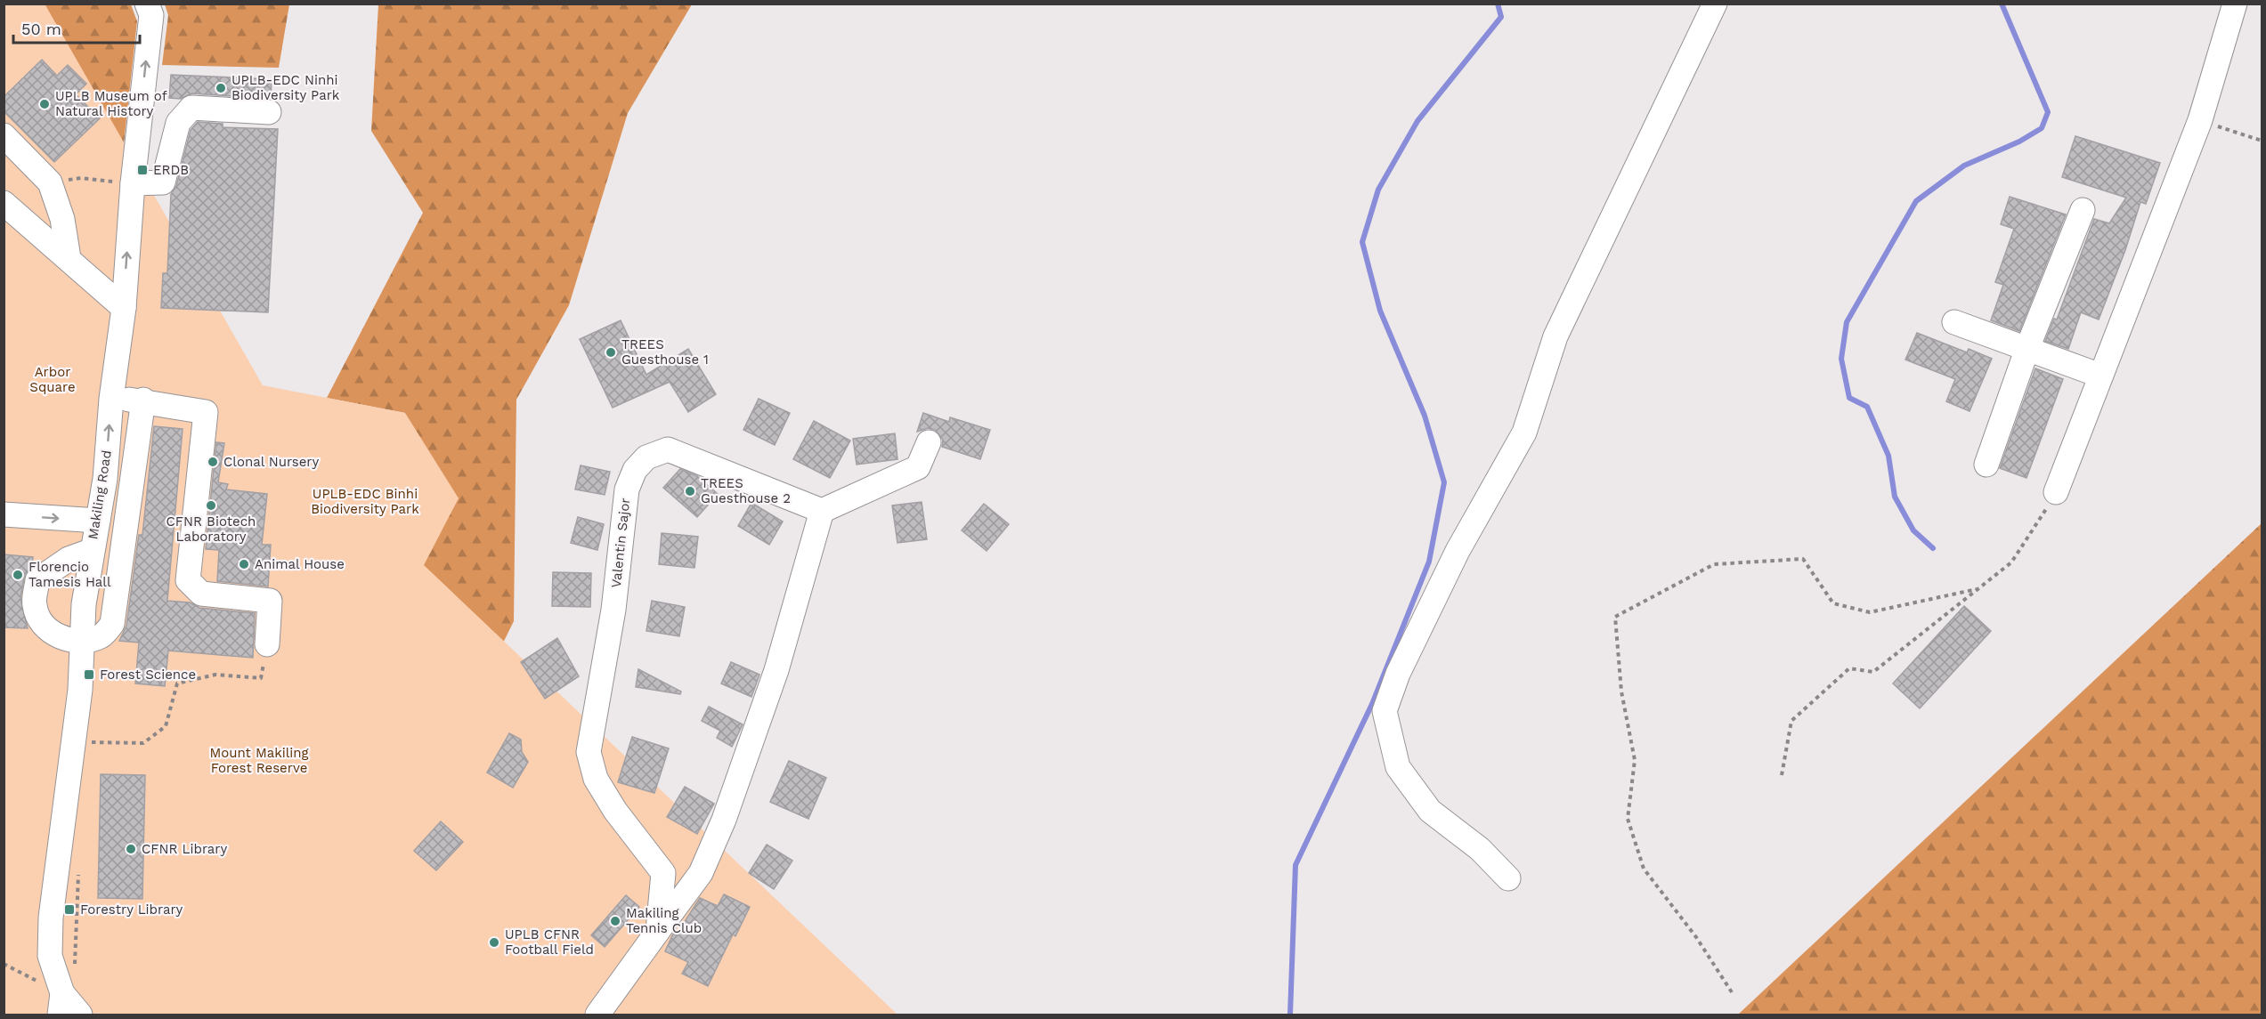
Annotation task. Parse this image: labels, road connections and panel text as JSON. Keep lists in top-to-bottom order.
{
  "streets": {
    "street": ["Makiling Road", "Valentin Sajor"]
  },
  "parks": ["Arbor Square", "UPLB-EDC Binhi Biodiversity Park", "Mount Makiling Forest Reserve"],
  "places": {
    "other": [
      "UPLB-EDC Ninhi Biodiversity Park",
      "UPLB Museum of Natural History",
      "TREES Guesthouse 1",
      "Clonal Nursery",
      "TREES Guesthouse 2",
      "CFNR Biotech Laboratory",
      "Animal House",
      "Florencio Tamesis Hall",
      "CFNR Library",
      "Makiling Tennis Club",
      "UPLB CFNR Football Field"
    ],
    "transit": ["ERDB", "Forest Science", "Forestry Library"]
  },
  "scale_bar": "50 m"
}
